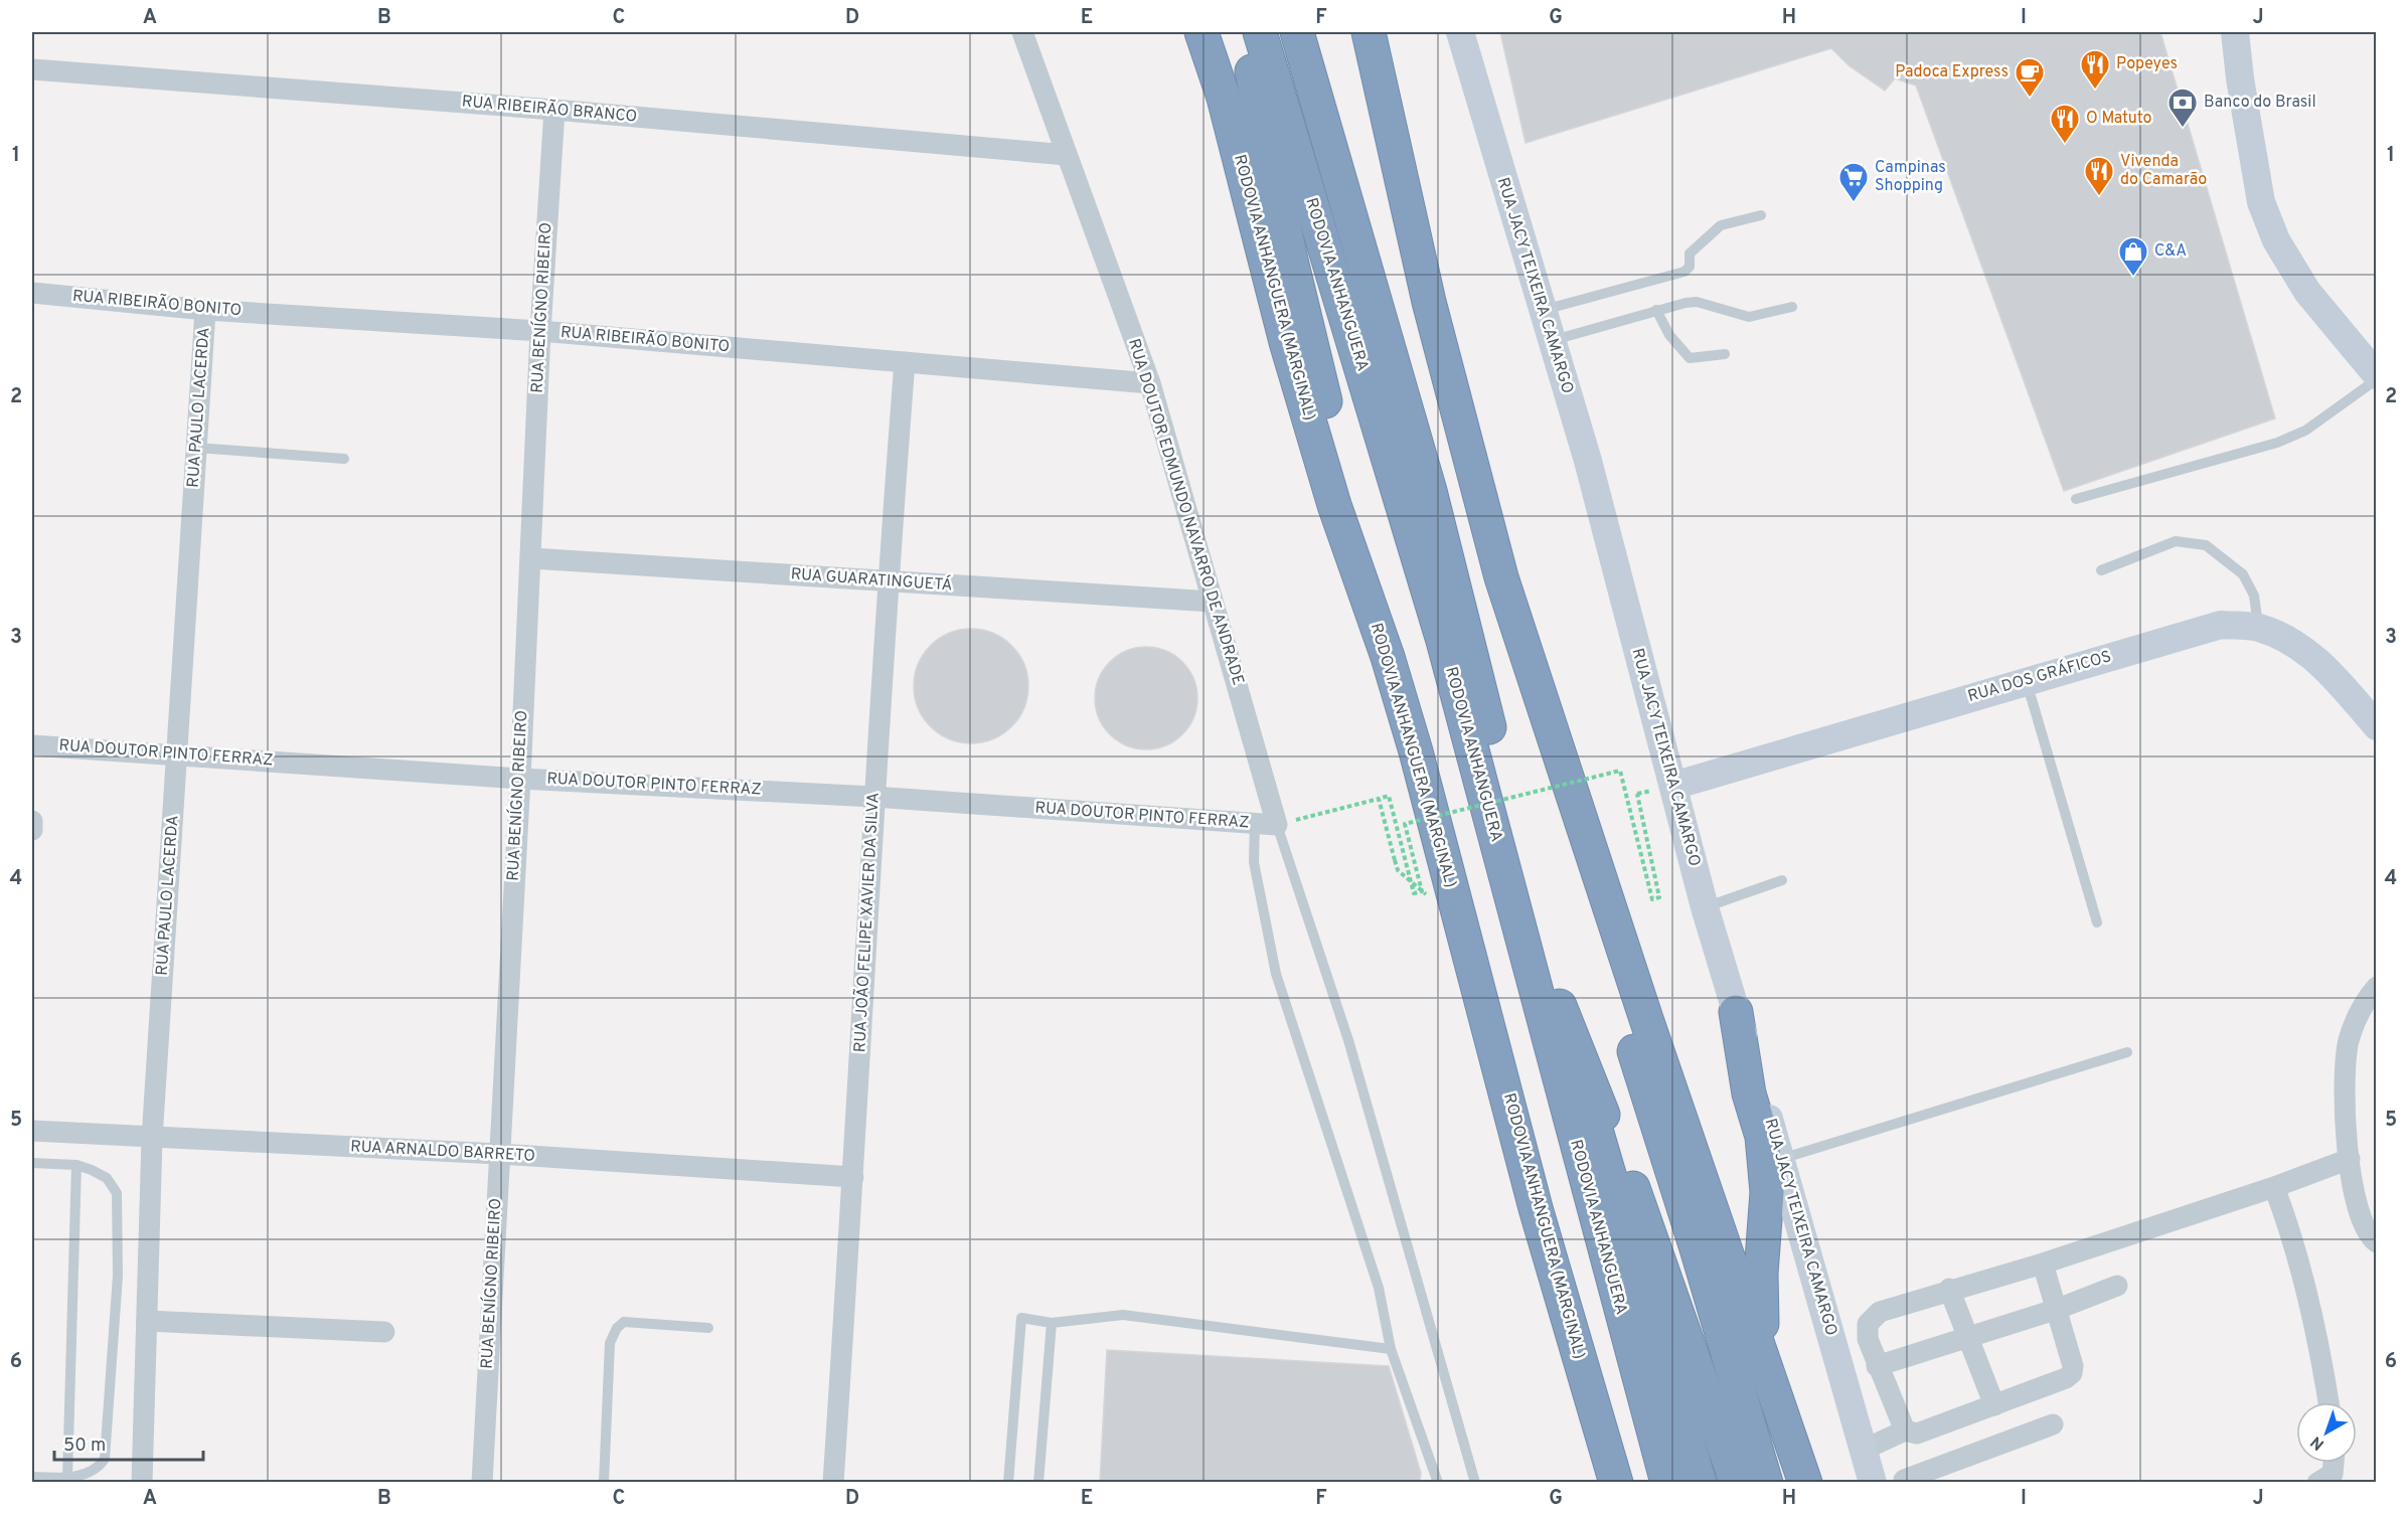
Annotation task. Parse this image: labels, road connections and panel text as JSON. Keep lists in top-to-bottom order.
{
  "streets": {
    "highway": ["RODOVIA ANHANGUERA", "RODOVIA ANHANGUERA (MARGINAL)"],
    "street": [
      "RUA RIBEIRÃO BRANCO",
      "RUA JACY TEIXEIRA CAMARGO",
      "RUA RIBEIRÃO BONITO",
      "RUA BENÍGNO RIBEIRO",
      "RUA PAULO LACERDA",
      "RUA DOUTOR EDMUNDO NAVARRO DE ANDRADE",
      "RUA GUARATINGUETÁ",
      "RUA DOS GRÁFICOS",
      "RUA DOUTOR PINTO FERRAZ",
      "RUA JOÃO FELIPE XAVIER DA SILVA",
      "RUA ARNALDO BARRETO"
    ]
  },
  "crossings": [
    ["RUA RIBEIRÃO BRANCO", "RUA BENÍGNO RIBEIRO"],
    ["RUA RIBEIRÃO BRANCO", "RUA DOUTOR EDMUNDO NAVARRO DE ANDRADE"],
    ["RUA JACY TEIXEIRA CAMARGO", "RUA DOS GRÁFICOS"],
    ["RUA RIBEIRÃO BONITO", "RUA BENÍGNO RIBEIRO"],
    ["RUA RIBEIRÃO BONITO", "RUA PAULO LACERDA"],
    ["RUA RIBEIRÃO BONITO", "RUA DOUTOR EDMUNDO NAVARRO DE ANDRADE"],
    ["RUA RIBEIRÃO BONITO", "RUA JOÃO FELIPE XAVIER DA SILVA"],
    ["RUA BENÍGNO RIBEIRO", "RUA GUARATINGUETÁ"],
    ["RUA BENÍGNO RIBEIRO", "RUA DOUTOR PINTO FERRAZ"],
    ["RUA BENÍGNO RIBEIRO", "RUA ARNALDO BARRETO"],
    ["RUA PAULO LACERDA", "RUA DOUTOR PINTO FERRAZ"],
    ["RUA PAULO LACERDA", "RUA ARNALDO BARRETO"],
    ["RUA DOUTOR EDMUNDO NAVARRO DE ANDRADE", "RUA GUARATINGUETÁ"],
    ["RUA DOUTOR EDMUNDO NAVARRO DE ANDRADE", "RUA DOUTOR PINTO FERRAZ"],
    ["RUA GUARATINGUETÁ", "RUA JOÃO FELIPE XAVIER DA SILVA"],
    ["RUA DOUTOR PINTO FERRAZ", "RUA JOÃO FELIPE XAVIER DA SILVA"],
    ["RUA JOÃO FELIPE XAVIER DA SILVA", "RUA ARNALDO BARRETO"]
  ],
  "places": {
    "restaurant": ["Popeyes", "O Matuto", "Vivenda do Camarão"],
    "cafe": ["Padoca Express"],
    "bank": ["Banco do Brasil"],
    "supermarket": ["Campinas Shopping"],
    "shop": ["C&A"]
  },
  "scale_bar": "50 m",
  "north": "bottom left",
  "grid": {
    "columns": [
      "A",
      "B",
      "C",
      "D",
      "E",
      "F",
      "G",
      "H",
      "I",
      "J"
    ],
    "rows": [
      "1",
      "2",
      "3",
      "4",
      "5",
      "6"
    ]
  }
}
